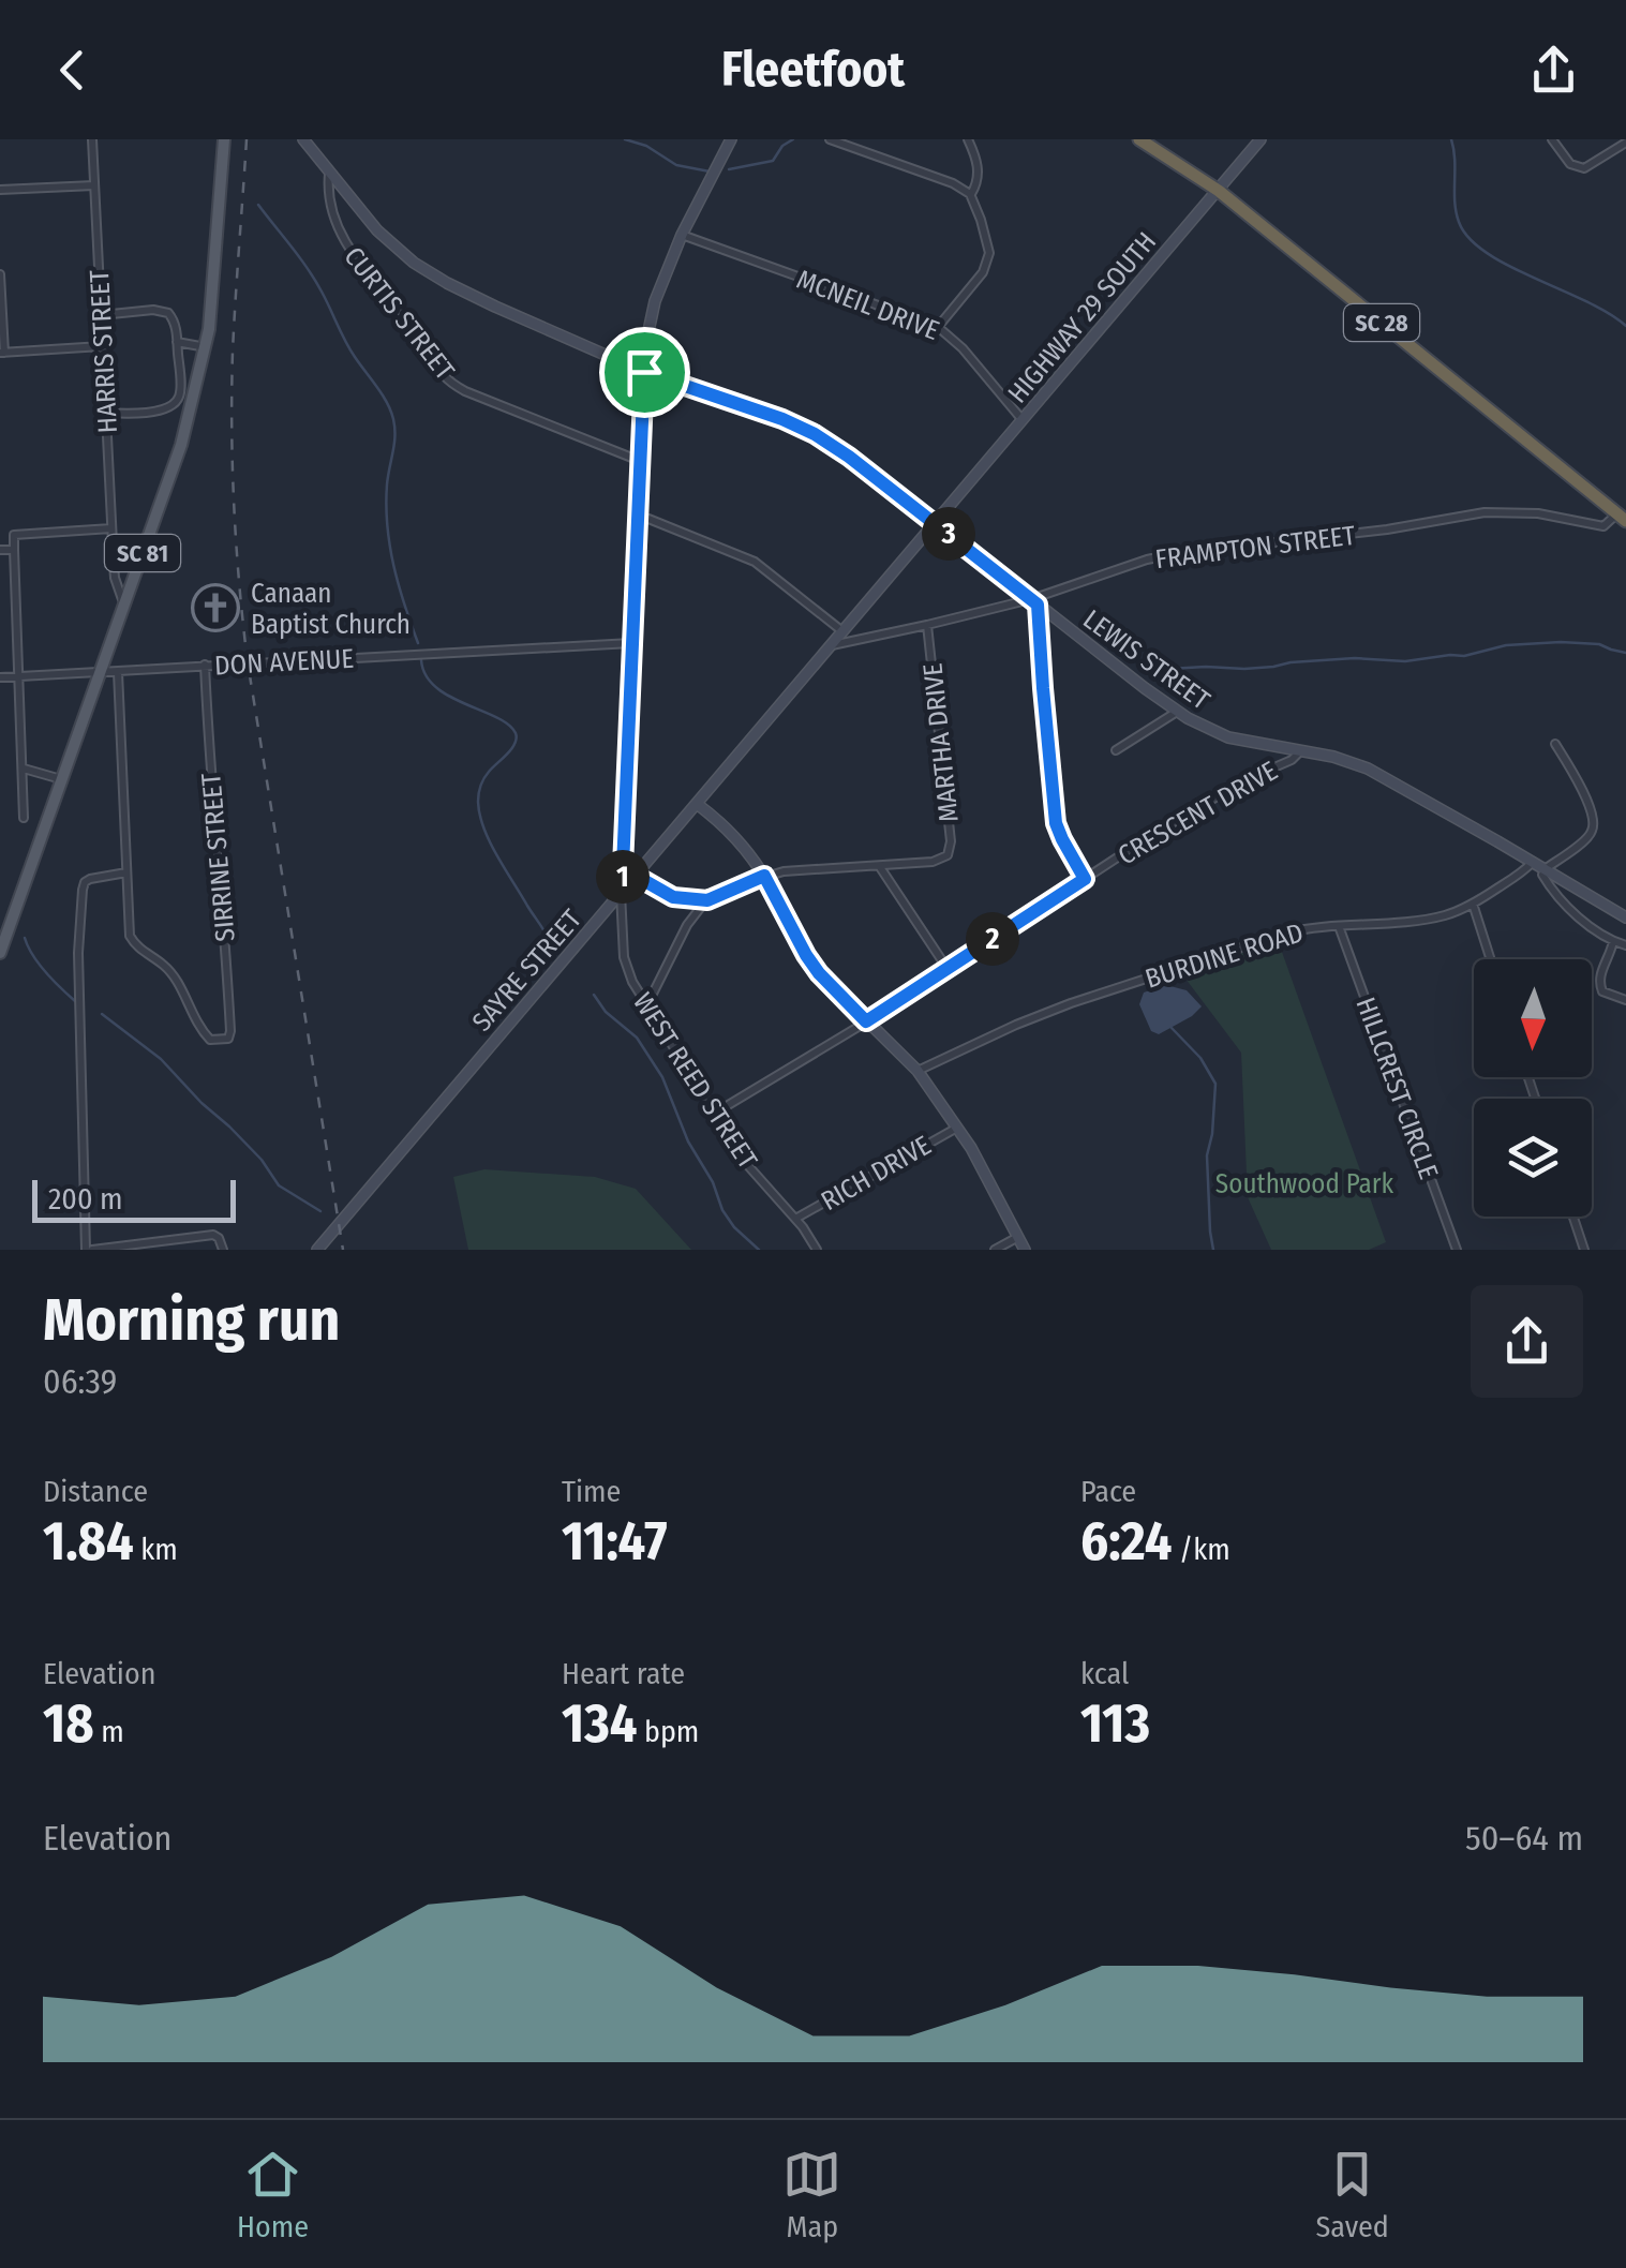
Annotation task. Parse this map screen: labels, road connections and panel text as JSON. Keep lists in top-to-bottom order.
{
  "streets": {
    "highway": ["SC 28"],
    "main road": ["SC 81"],
    "street": [
      "MCNEIL DRIVE",
      "CURTIS STREET",
      "HIGHWAY 29 SOUTH",
      "HARRIS STREET",
      "FRAMPTON STREET",
      "LEWIS STREET",
      "DON AVENUE",
      "MARTHA DRIVE",
      "CRESCENT DRIVE",
      "SIRRINE STREET",
      "BURDINE ROAD",
      "SAYRE STREET",
      "WEST REED STREET",
      "HILLCREST CIRCLE",
      "RICH DRIVE"
    ]
  },
  "crossings": [
    ["MCNEIL DRIVE", "HIGHWAY 29 SOUTH"],
    ["CURTIS STREET", "LEWIS STREET"],
    ["HIGHWAY 29 SOUTH", "SC 28"],
    ["HIGHWAY 29 SOUTH", "LEWIS STREET"],
    ["HIGHWAY 29 SOUTH", "SAYRE STREET"],
    ["SC 28", "FRAMPTON STREET"],
    ["HARRIS STREET", "SC 81"],
    ["FRAMPTON STREET", "LEWIS STREET"],
    ["FRAMPTON STREET", "MARTHA DRIVE"],
    ["FRAMPTON STREET", "SAYRE STREET"],
    ["SC 81", "DON AVENUE"],
    ["LEWIS STREET", "CRESCENT DRIVE"],
    ["LEWIS STREET", "BURDINE ROAD"],
    ["LEWIS STREET", "SAYRE STREET"],
    ["DON AVENUE", "SIRRINE STREET"],
    ["CRESCENT DRIVE", "WEST REED STREET"],
    ["BURDINE ROAD", "HILLCREST CIRCLE"],
    ["SAYRE STREET", "WEST REED STREET"],
    ["WEST REED STREET", "RICH DRIVE"]
  ],
  "parks": ["Southwood Park"],
  "places": {
    "church": ["Canaan Baptist Church"]
  },
  "scale_bar": "200 m",
  "north": "bottom",
  "page": {
    "header": "Fleetfoot",
    "pins": ["3", "1", "2"],
    "scale": "200 m",
    "heading": ["Morning run", "06:39"],
    "stats": [
      ["Distance", "1.84 km"],
      ["Time", "11:47"],
      ["Pace", "6:24 /km"],
      ["Elevation", "18 m"],
      ["Heart rate", "134 bpm"],
      ["kcal", "113"]
    ],
    "chart": ["Elevation", "50–64 m"],
    "tabs": ["Home", "Map", "Saved"]
  }
}
